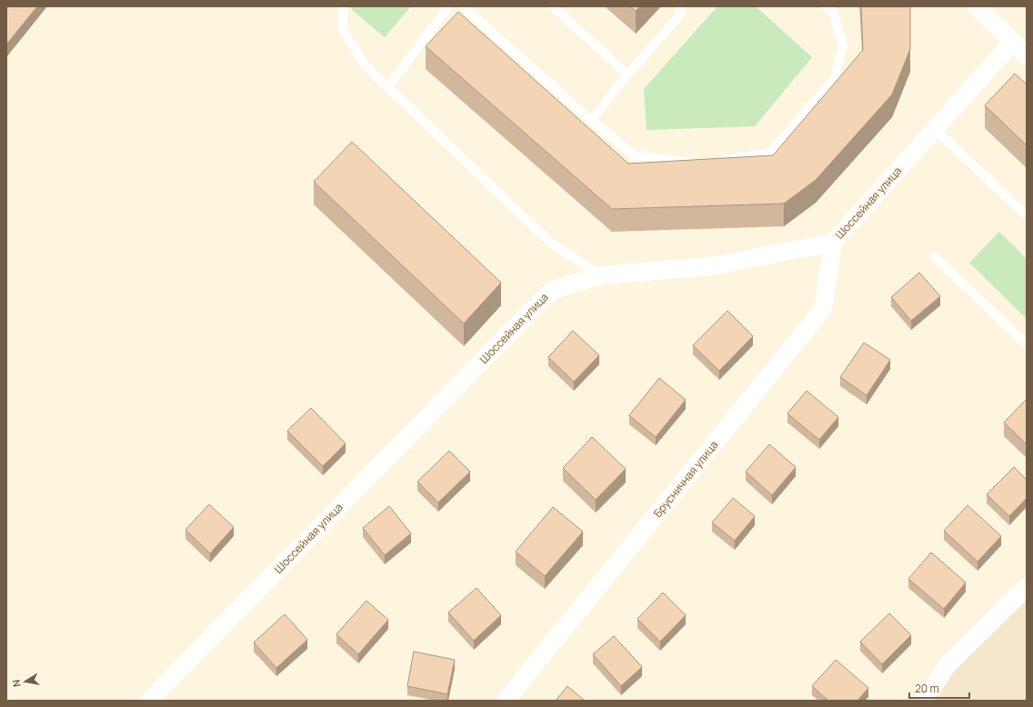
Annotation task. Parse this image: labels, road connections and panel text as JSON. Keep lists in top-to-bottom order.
{
  "streets": {
    "street": ["Шоссейная улица", "Брусничная улица"]
  },
  "crossings": [
    ["Шоссейная улица", "Брусничная улица"]
  ],
  "scale_bar": "20 m",
  "north": "left"
}
